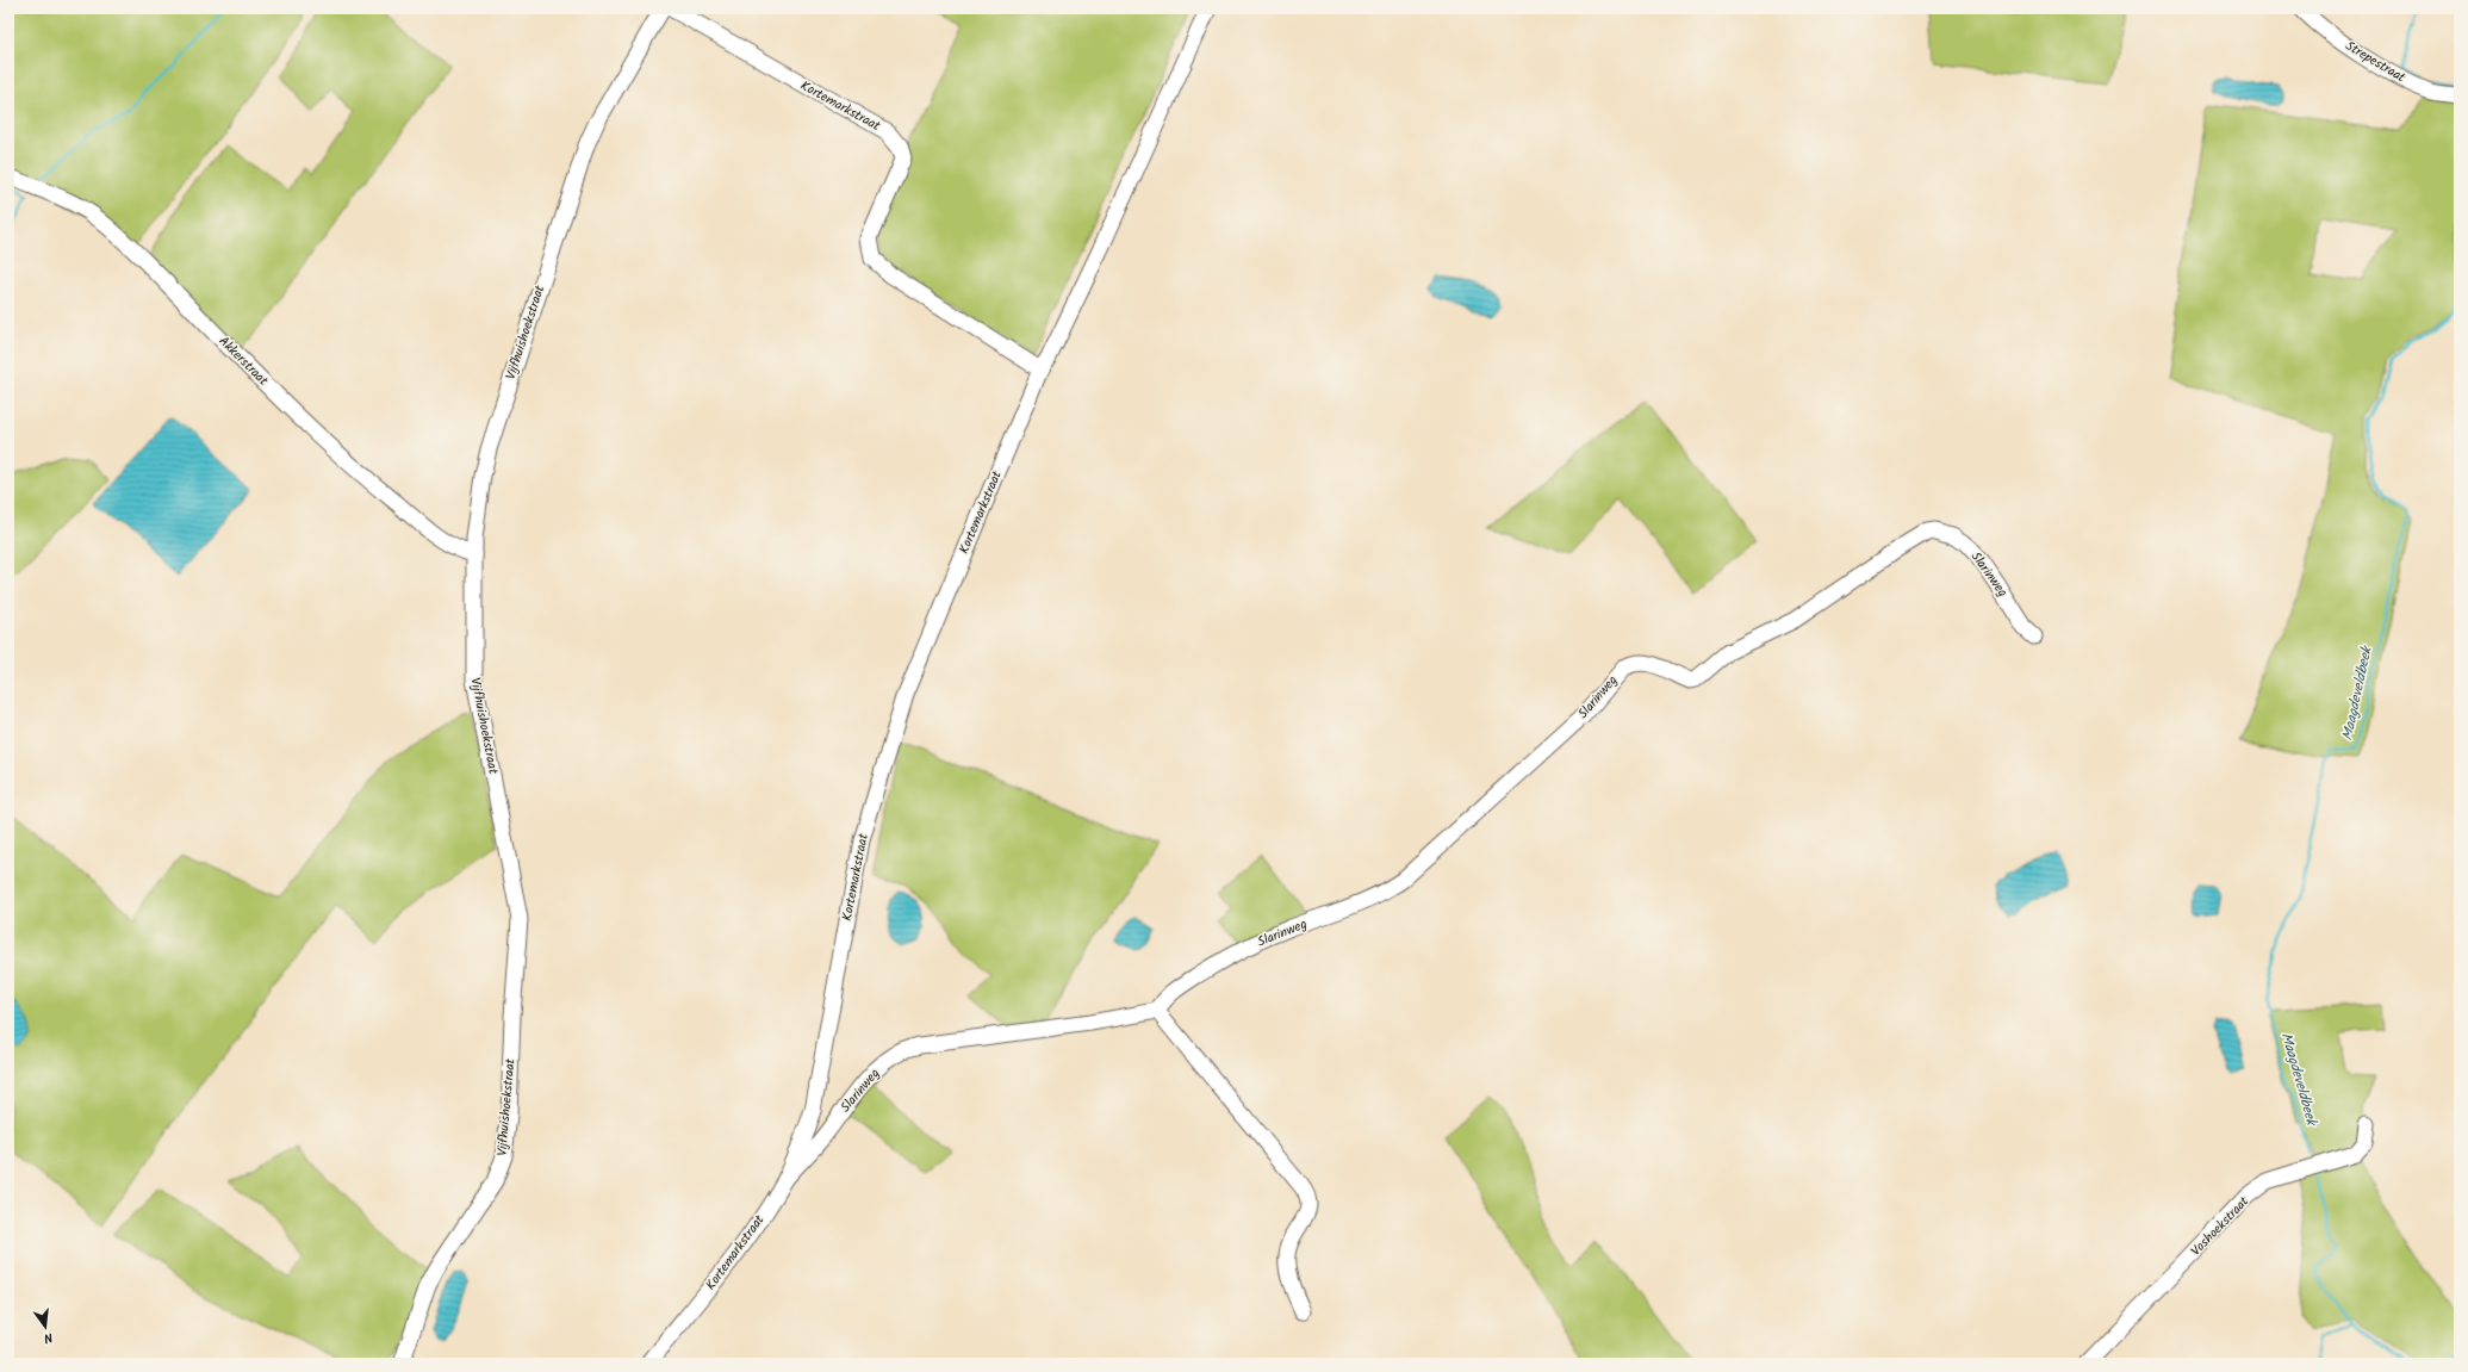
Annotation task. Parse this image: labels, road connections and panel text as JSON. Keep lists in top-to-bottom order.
{
  "streets": {
    "street": [
      "Strepestraat",
      "Kortemarkstraat",
      "Vijfhuishoekstraat",
      "Akkerstraat",
      "Slarinweg",
      "Voshoekstraat"
    ]
  },
  "crossings": [
    ["Kortemarkstraat", "Slarinweg"],
    ["Vijfhuishoekstraat", "Akkerstraat"]
  ],
  "water": ["Maagdeveldbeek"],
  "north": "bottom"
}
